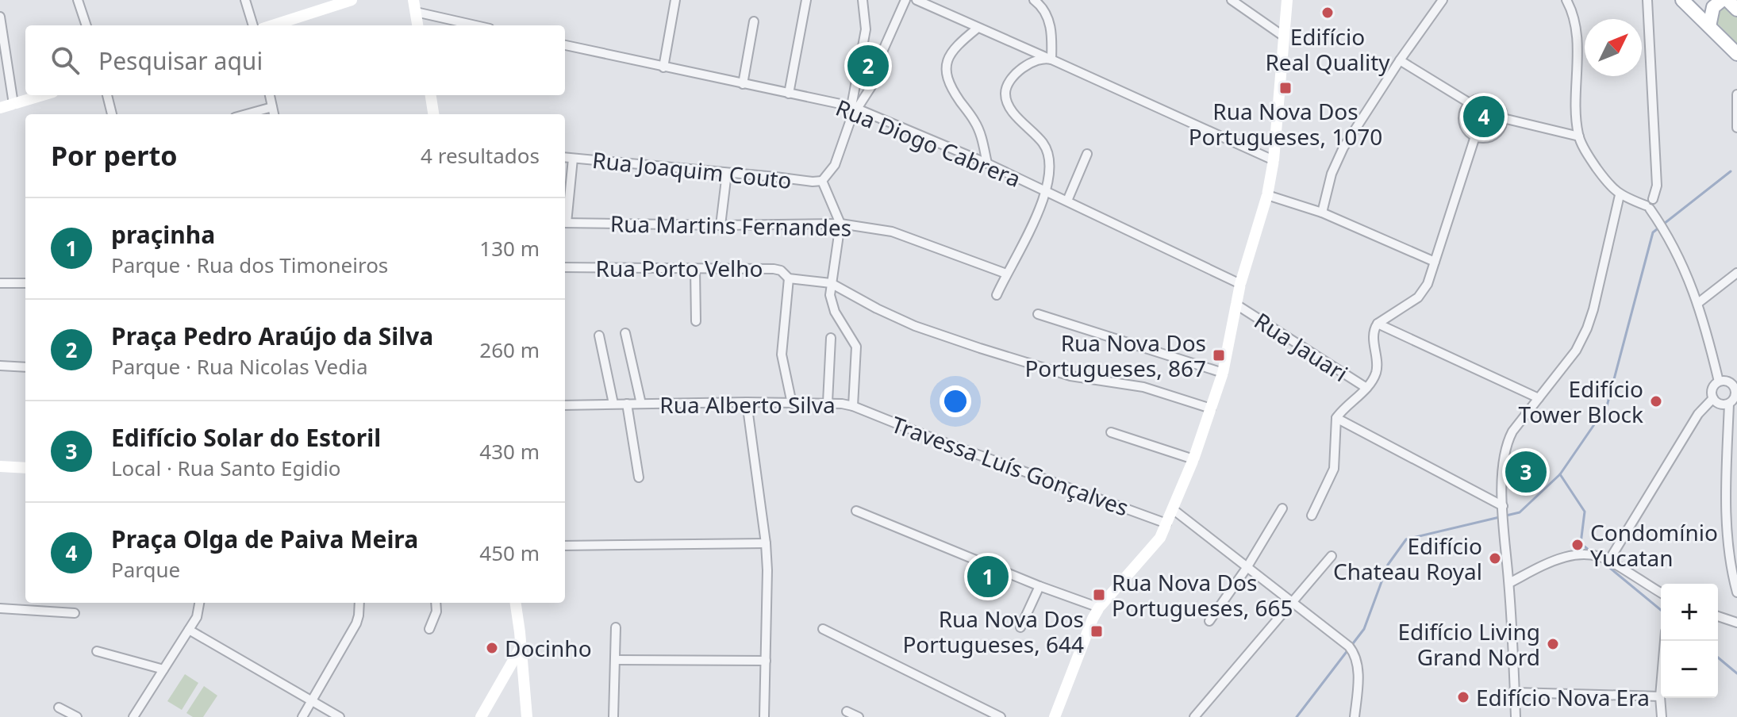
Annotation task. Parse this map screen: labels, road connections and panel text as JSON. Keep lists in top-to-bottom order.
{
  "streets": {
    "street": [
      "Rua Diogo Cabrera",
      "Rua Joaquim Couto",
      "Rua Martins Fernandes",
      "Rua Porto Velho",
      "Rua Jauari",
      "Rua Alberto Silva",
      "Travessa Luís Gonçalves"
    ]
  },
  "crossings": [
    ["Rua Alberto Silva", "Travessa Luís Gonçalves"]
  ],
  "places": {
    "other": [
      "Edifício Real Quality",
      "Edifício Tower Block",
      "Condomínio Yucatan",
      "Edifício Chateau Royal",
      "Edifício Living Grand Nord",
      "Docinho",
      "Edifício Nova Era"
    ],
    "transit": [
      "Rua Nova Dos Portugueses, 1070",
      "Rua Nova Dos Portugueses, 867",
      "Rua Nova Dos Portugueses, 665",
      "Rua Nova Dos Portugueses, 644"
    ]
  },
  "north": "top right",
  "page": {
    "search": "Pesquisar aqui",
    "pins": [
      "2",
      "4",
      "3",
      "1"
    ],
    "heading": ["Por perto", "4 resultados"],
    "list": [
      {
        "mark": "1",
        "name": "praçinha",
        "note": "Parque · Rua dos Timoneiros",
        "value": "130 m"
      },
      {
        "mark": "2",
        "name": "Praça Pedro Araújo da Silva",
        "note": "Parque · Rua Nicolas Vedia",
        "value": "260 m"
      },
      {
        "mark": "3",
        "name": "Edifício Solar do Estoril",
        "note": "Local · Rua Santo Egidio",
        "value": "430 m"
      },
      {
        "mark": "4",
        "name": "Praça Olga de Paiva Meira",
        "note": "Parque",
        "value": "450 m"
      }
    ],
    "map_buttons": ["+", "−"]
  }
}
